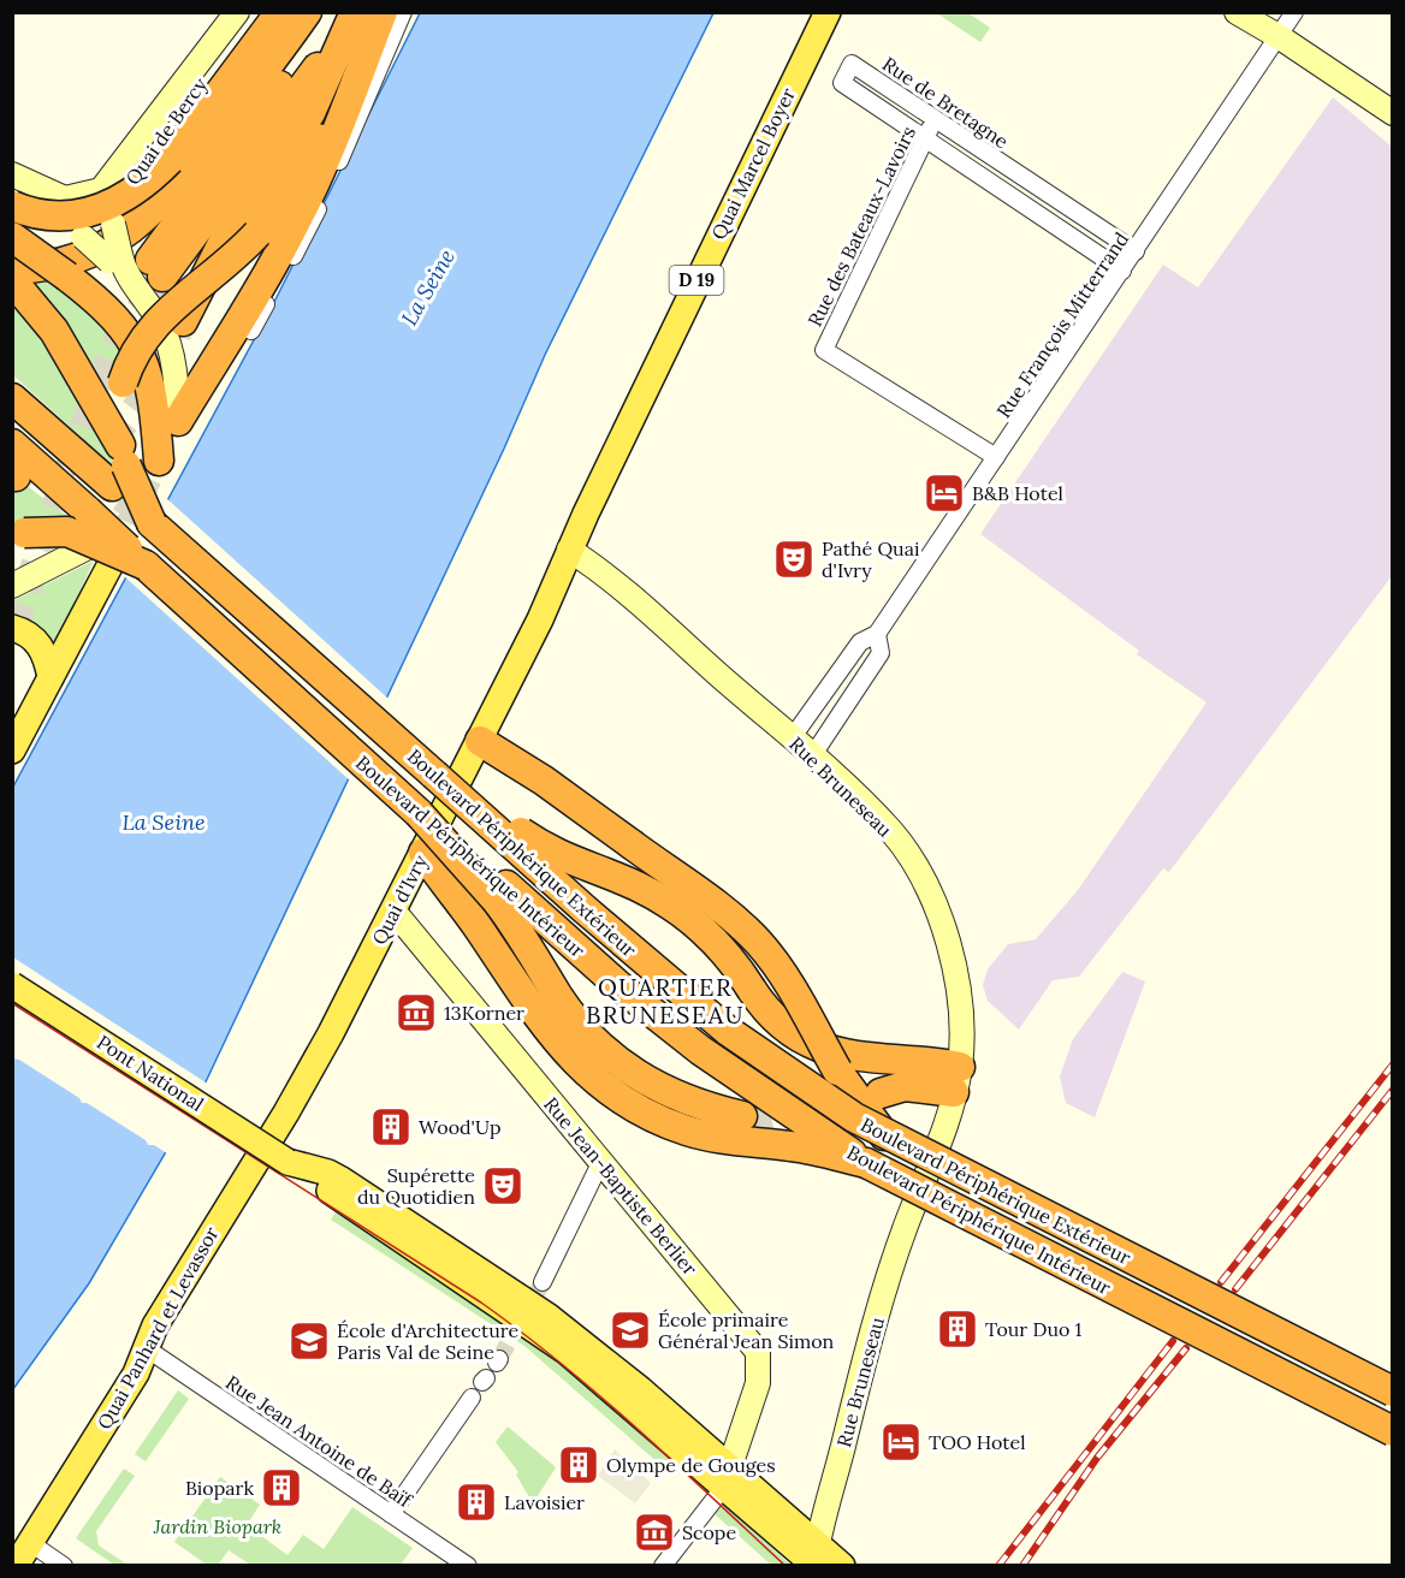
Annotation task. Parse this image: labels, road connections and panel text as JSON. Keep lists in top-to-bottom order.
{
  "streets": {
    "highway": ["Boulevard Périphérique Extérieur", "Boulevard Périphérique Intérieur"],
    "main road": [
      "Quai de Bercy",
      "Quai Marcel Boyer",
      "D 19",
      "Rue Bruneseau",
      "Quai d'Ivry",
      "Pont National",
      "Rue Jean-Baptiste Berlier",
      "Quai Panhard et Levassor"
    ],
    "street": [
      "Rue de Bretagne",
      "Rue des Bateaux-Lavoirs",
      "Rue François Mitterrand",
      "Rue Jean Antoine de Baïf"
    ]
  },
  "crossings": [
    ["Rue de Bretagne", "Rue des Bateaux-Lavoirs"],
    ["Rue de Bretagne", "Rue François Mitterrand"],
    ["Quai Marcel Boyer", "Rue Bruneseau"],
    ["Quai Marcel Boyer", "Quai d'Ivry"],
    ["Rue des Bateaux-Lavoirs", "Rue François Mitterrand"],
    ["Rue François Mitterrand", "Rue Bruneseau"],
    ["Rue Bruneseau", "Quai d'Ivry"],
    ["Rue Bruneseau", "Pont National"],
    ["Quai d'Ivry", "Rue Jean-Baptiste Berlier"],
    ["Quai d'Ivry", "Quai Panhard et Levassor"],
    ["Pont National", "Rue Jean-Baptiste Berlier"],
    ["Quai Panhard et Levassor", "Rue Jean Antoine de Baïf"]
  ],
  "districts": ["QUARTIER BRUNESEAU"],
  "water": ["La Seine"],
  "parks": ["Jardin Biopark"],
  "places": {
    "hotel": ["B&B Hotel", "TOO Hotel"],
    "theatre": ["Pathé Quai d'Ivry", "Supérette du Quotidien"],
    "museum": ["13Korner", "Scope"],
    "building": [
      "Wood'Up",
      "Tour Duo 1",
      "Olympe de Gouges",
      "Biopark",
      "Lavoisier"
    ],
    "school or university": ["École primaire Général Jean Simon", "École d'Architecture Paris Val de Seine"]
  }
}
